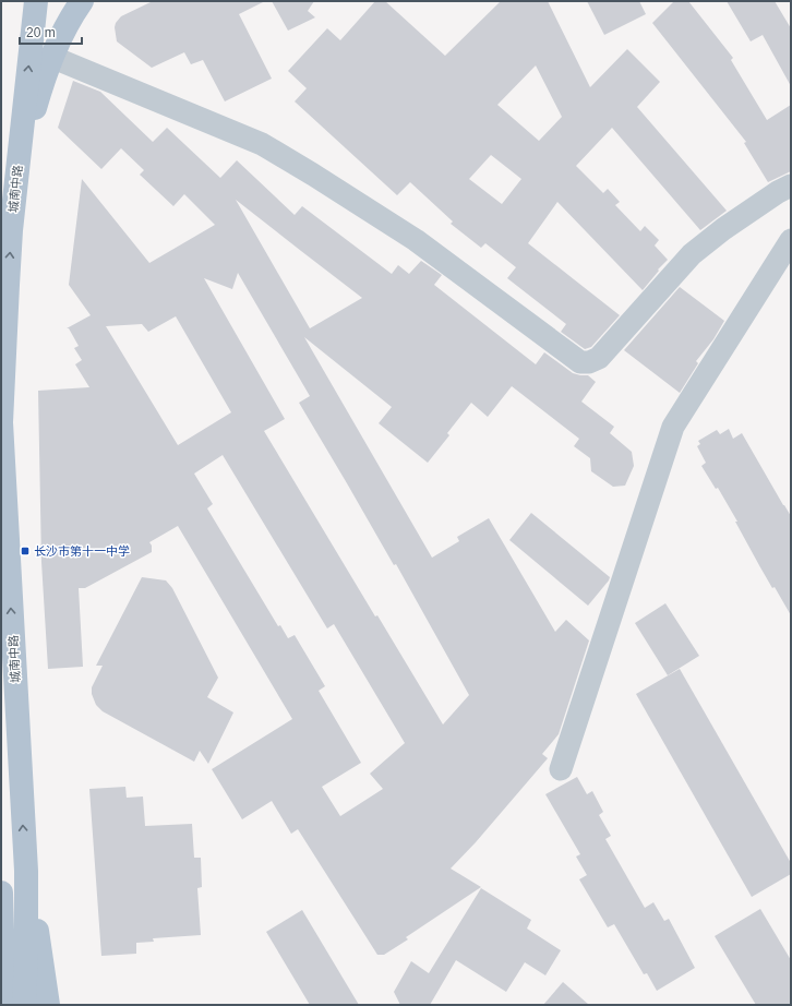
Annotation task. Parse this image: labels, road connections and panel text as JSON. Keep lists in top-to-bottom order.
{
  "streets": {
    "main road": ["城南中路"]
  },
  "one_way": ["城南中路"],
  "places": {
    "transit": ["长沙市第十一中学"]
  },
  "scale_bar": "20 m"
}
